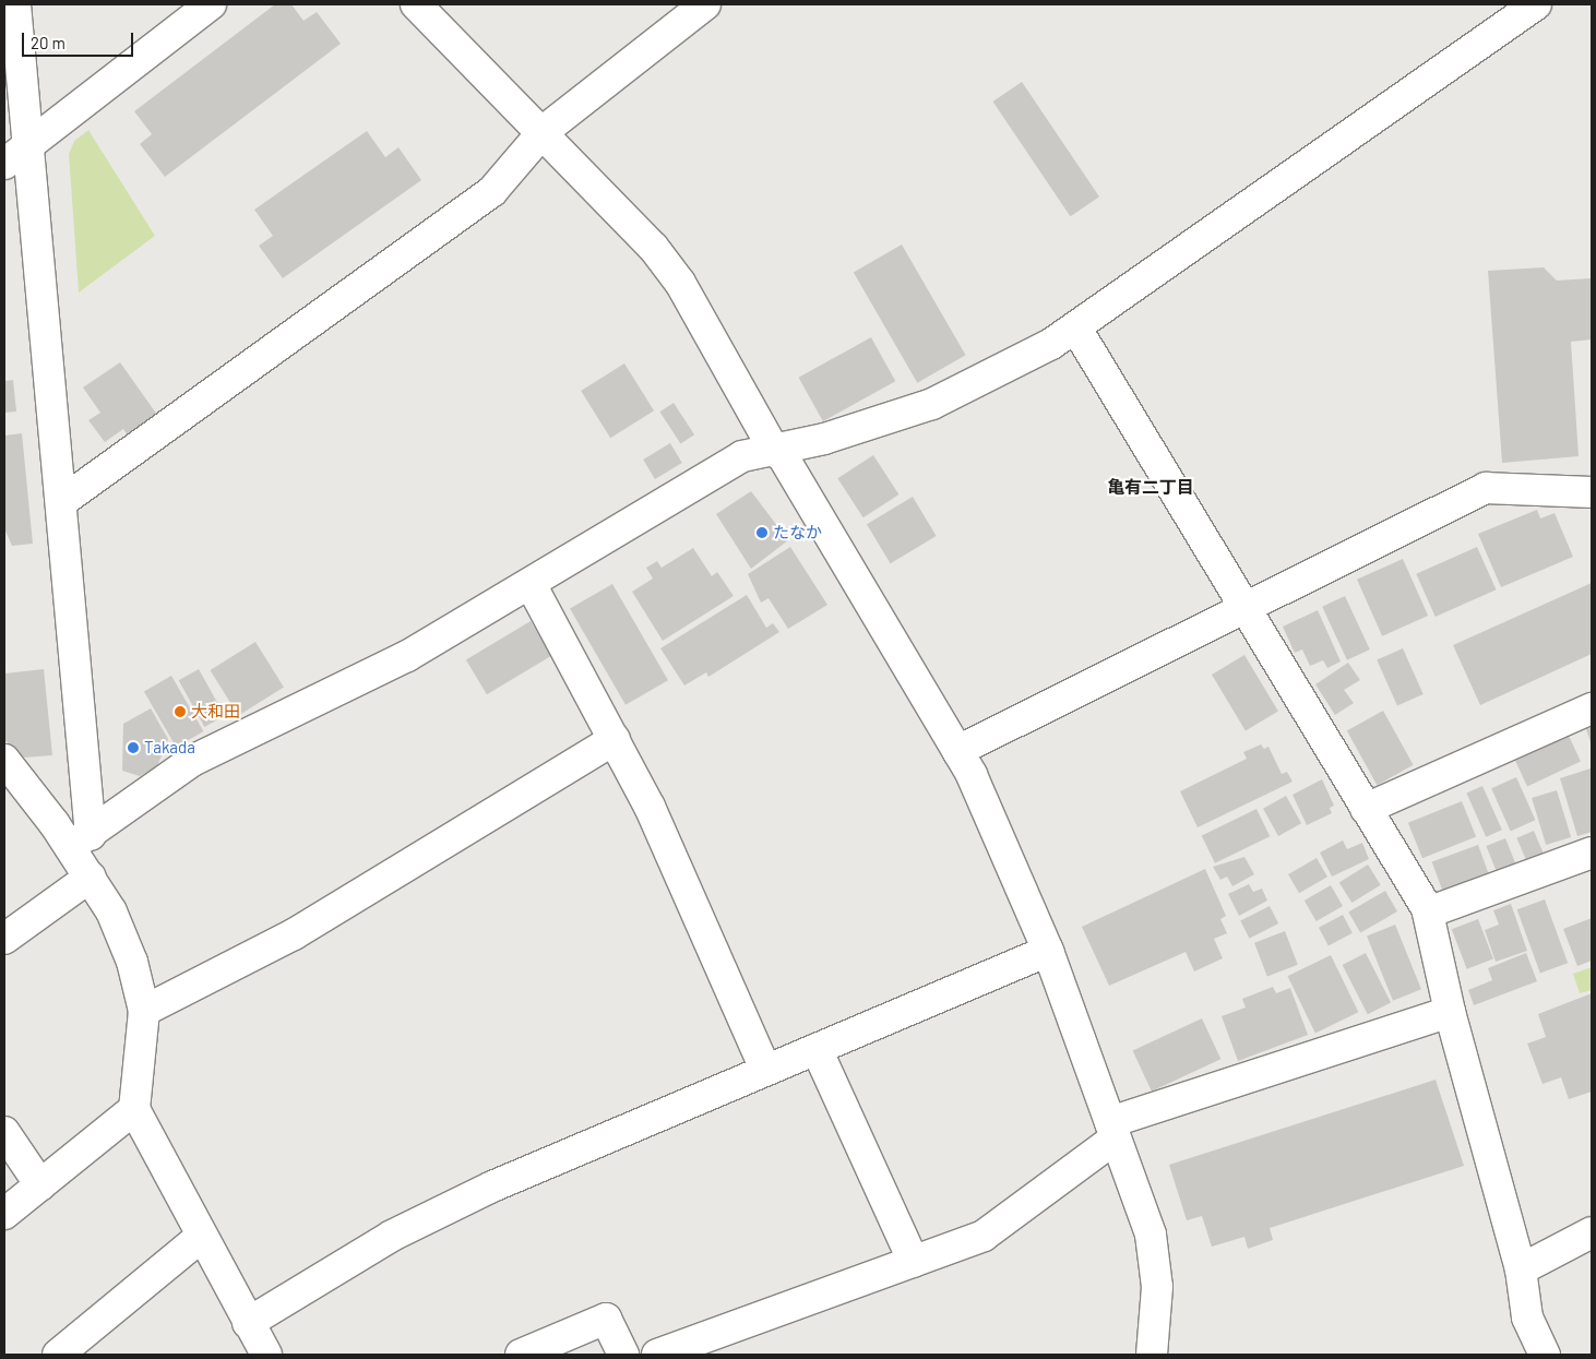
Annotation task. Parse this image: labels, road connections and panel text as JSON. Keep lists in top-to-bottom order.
{
  "districts": ["亀有二丁目"],
  "places": ["たなか", "大和田", "Takada"],
  "scale_bar": "20 m"
}
